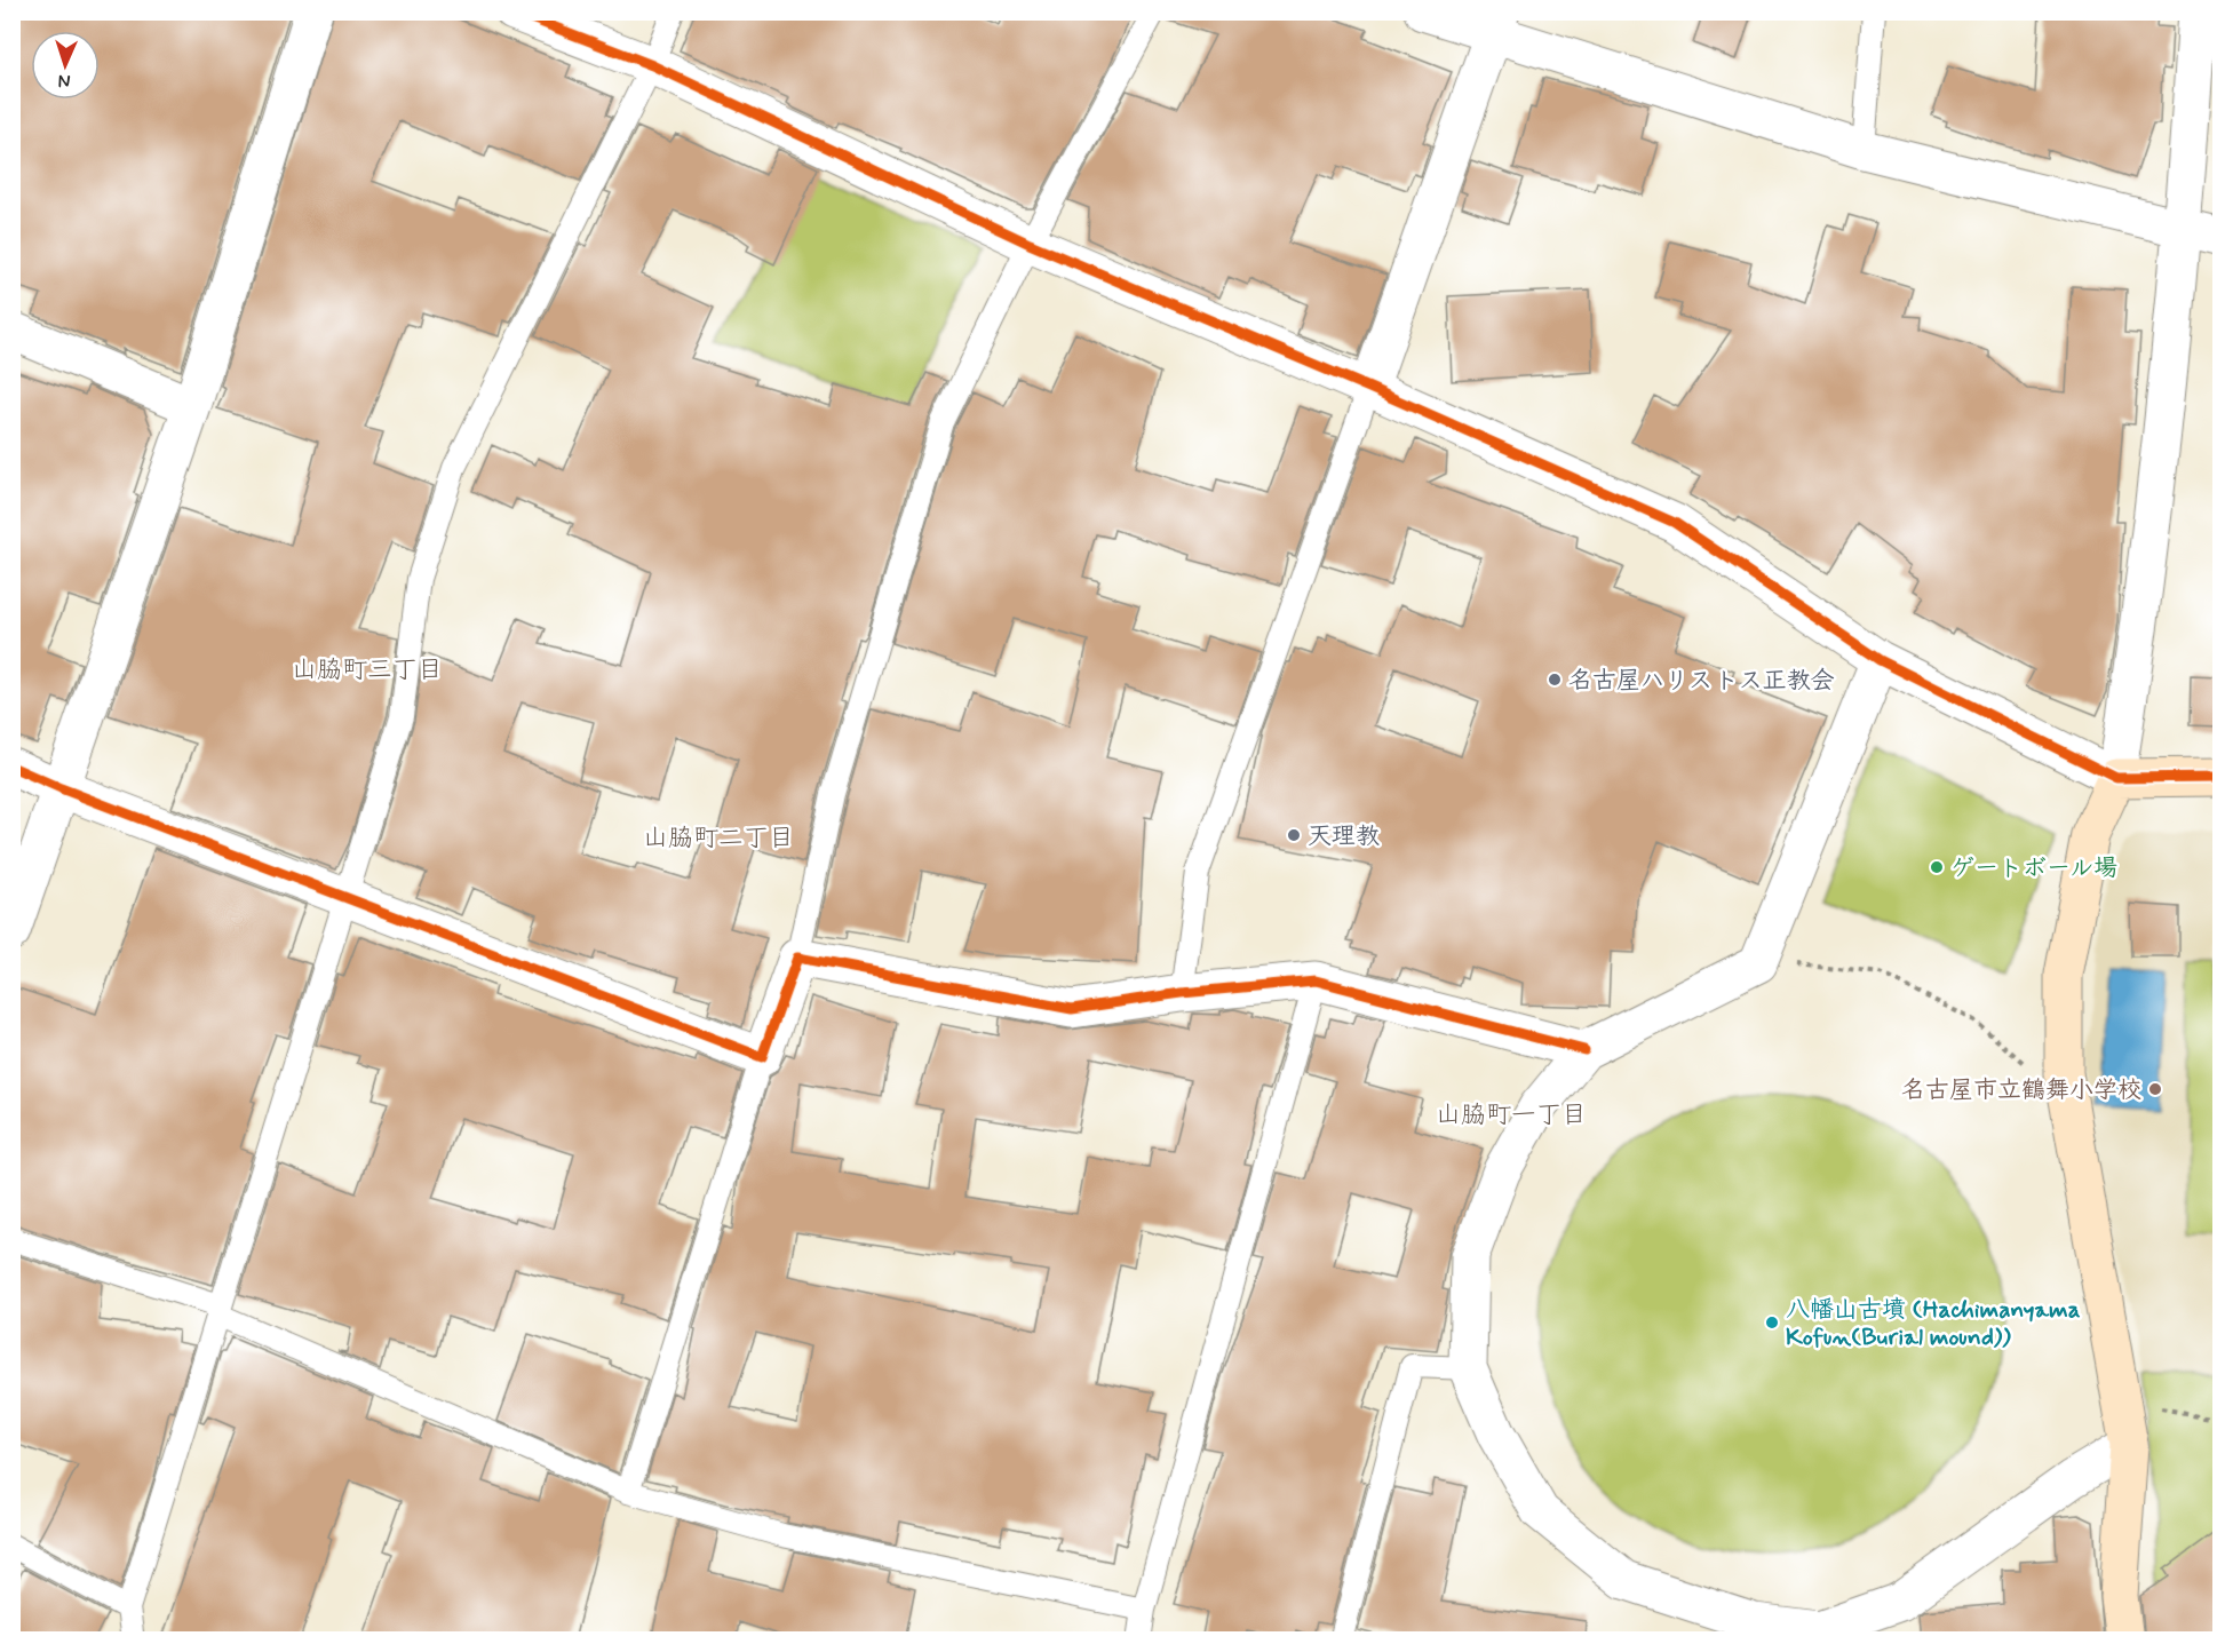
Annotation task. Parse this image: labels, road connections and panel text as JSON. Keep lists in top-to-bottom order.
{
  "districts": ["山脇町三丁目", "山脇町二丁目", "山脇町一丁目"],
  "places": [
    "名古屋ハリストス正教会",
    "天理教",
    "ゲートボール場",
    "名古屋市立鶴舞小学校",
    "八幡山古墳 (Hachimanyama Kofun(Burial mound))"
  ],
  "north": "bottom"
}
